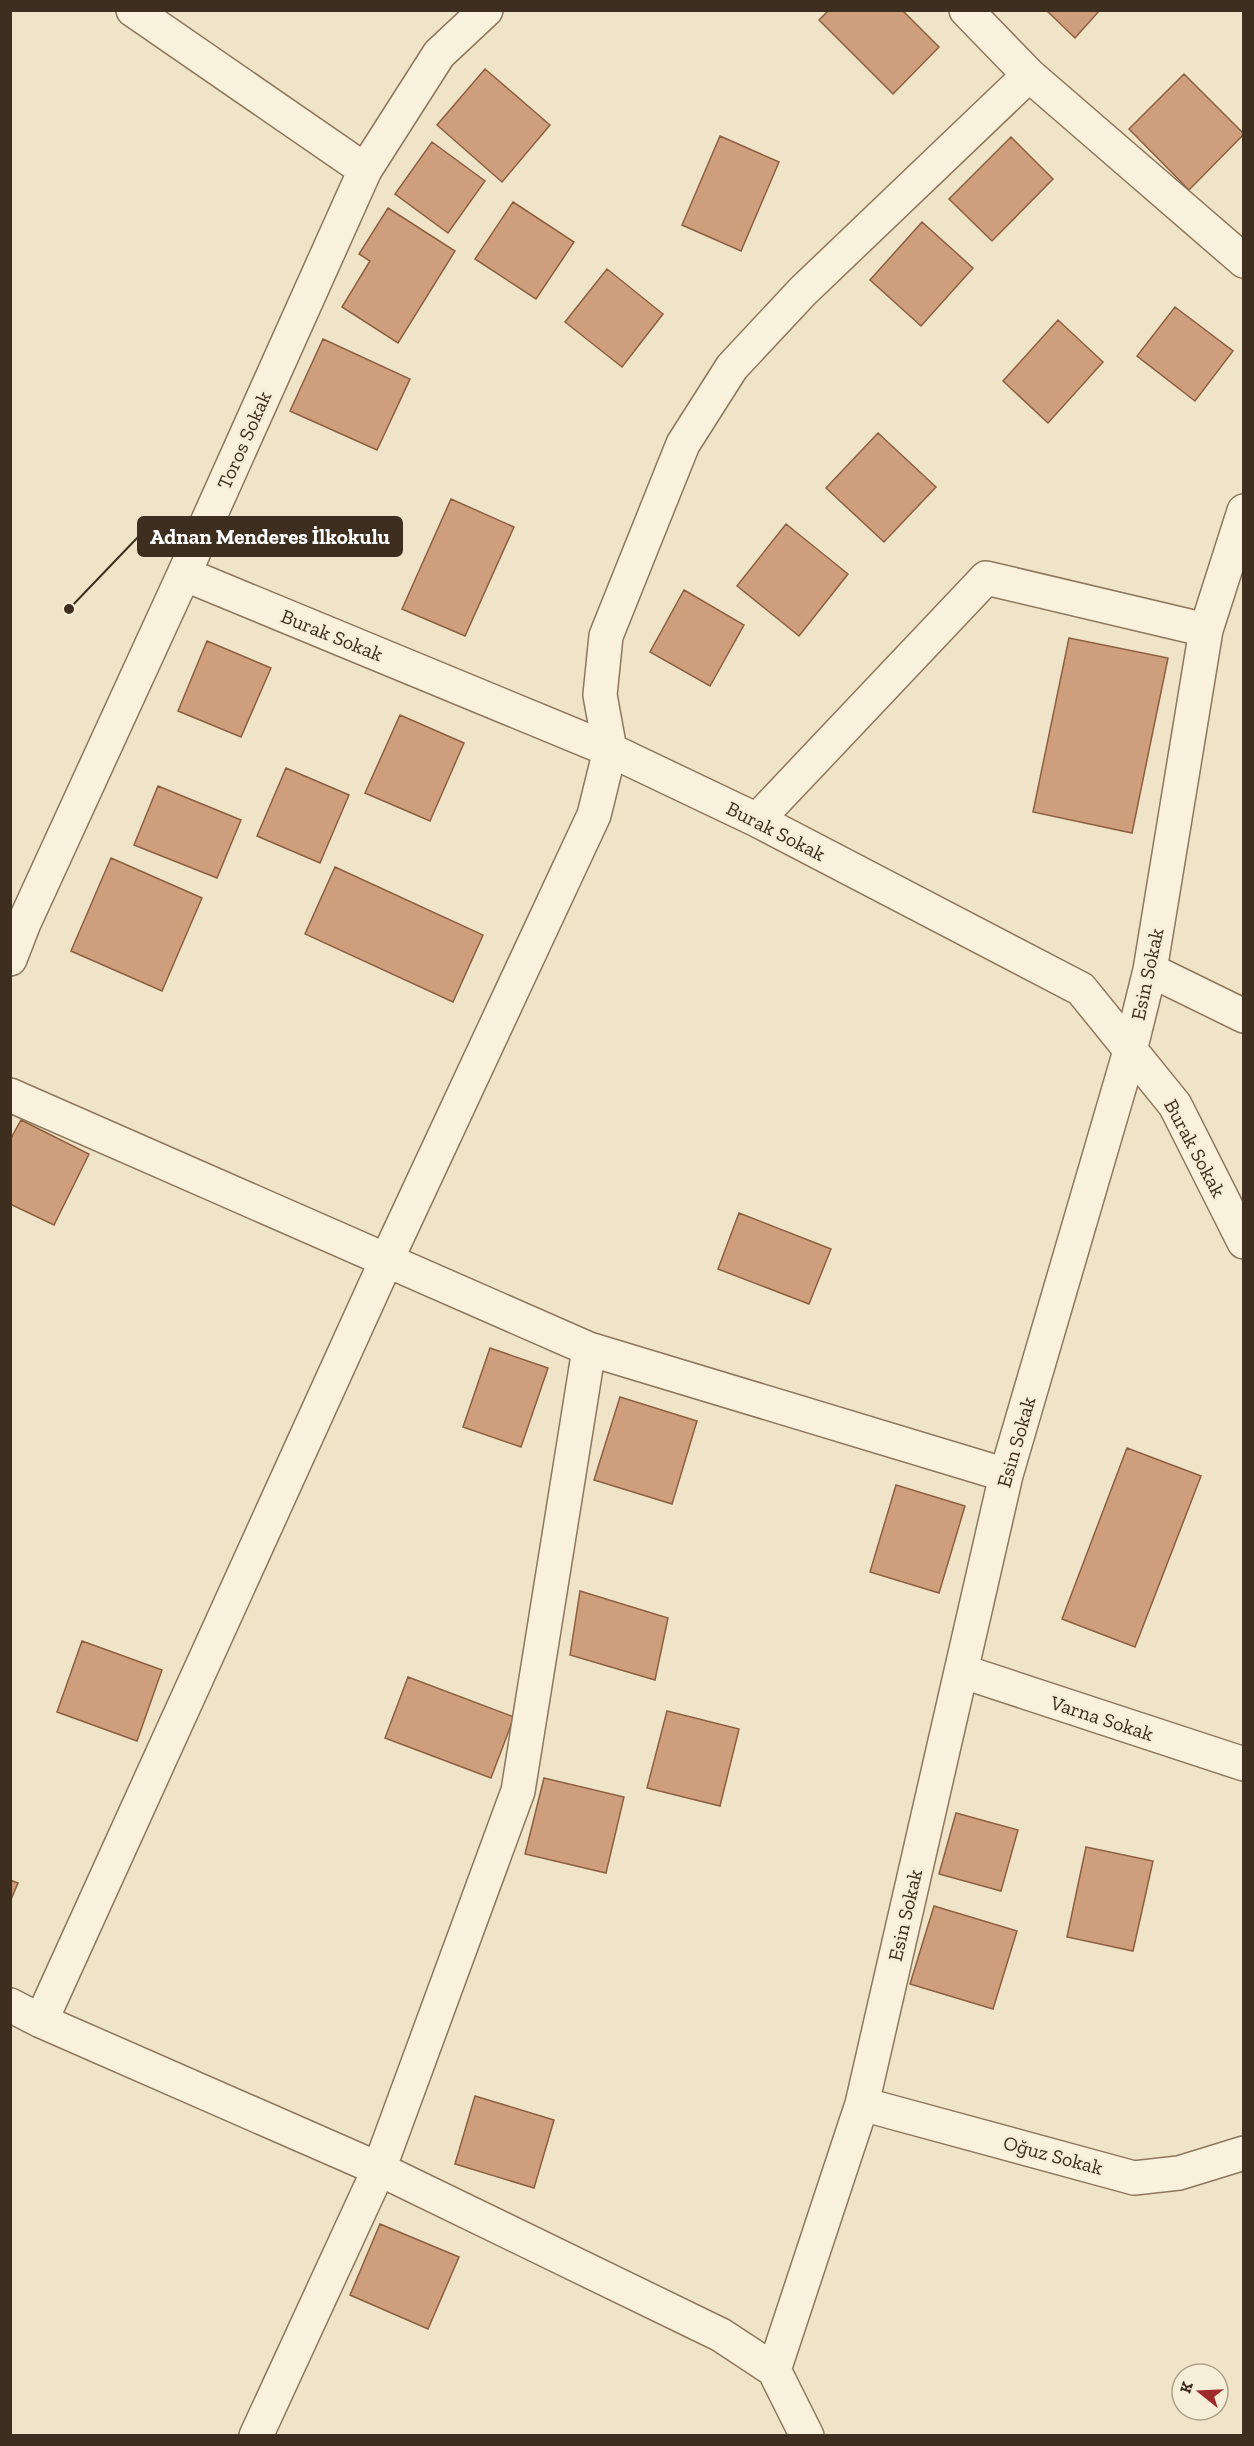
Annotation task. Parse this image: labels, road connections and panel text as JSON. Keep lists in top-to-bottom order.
{
  "streets": {
    "street": [
      "Toros Sokak",
      "Burak Sokak",
      "Esin Sokak",
      "Varna Sokak",
      "Oğuz Sokak"
    ]
  },
  "crossings": [
    ["Toros Sokak", "Burak Sokak"],
    ["Burak Sokak", "Esin Sokak"],
    ["Esin Sokak", "Varna Sokak"],
    ["Esin Sokak", "Oğuz Sokak"]
  ],
  "places": ["Adnan Menderes İlkokulu"],
  "north": "left"
}
